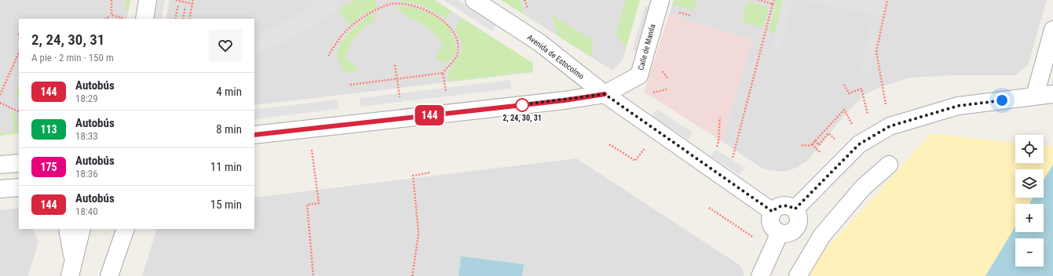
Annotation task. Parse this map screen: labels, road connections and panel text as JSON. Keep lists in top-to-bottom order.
{
  "streets": {
    "street": ["Calle de Manila", "Avenida de Estocolmo"]
  },
  "crossings": [
    ["Calle de Manila", "Avenida de Estocolmo"]
  ],
  "places": ["2, 24, 30, 31"],
  "lines": ["bus line 144"],
  "page": {
    "on_map": "144",
    "heading": ["2, 24, 30, 31", "A pie · 2 min · 150 m"],
    "list": [
      {
        "mark": "144",
        "name": "Autobús",
        "note": "18:29",
        "value": "4 min"
      },
      {
        "mark": "113",
        "name": "Autobús",
        "note": "18:33",
        "value": "8 min"
      },
      {
        "mark": "175",
        "name": "Autobús",
        "note": "18:36",
        "value": "11 min"
      },
      {
        "mark": "144",
        "name": "Autobús",
        "note": "18:40",
        "value": "15 min"
      }
    ],
    "map_buttons": ["+", "−"]
  }
}
